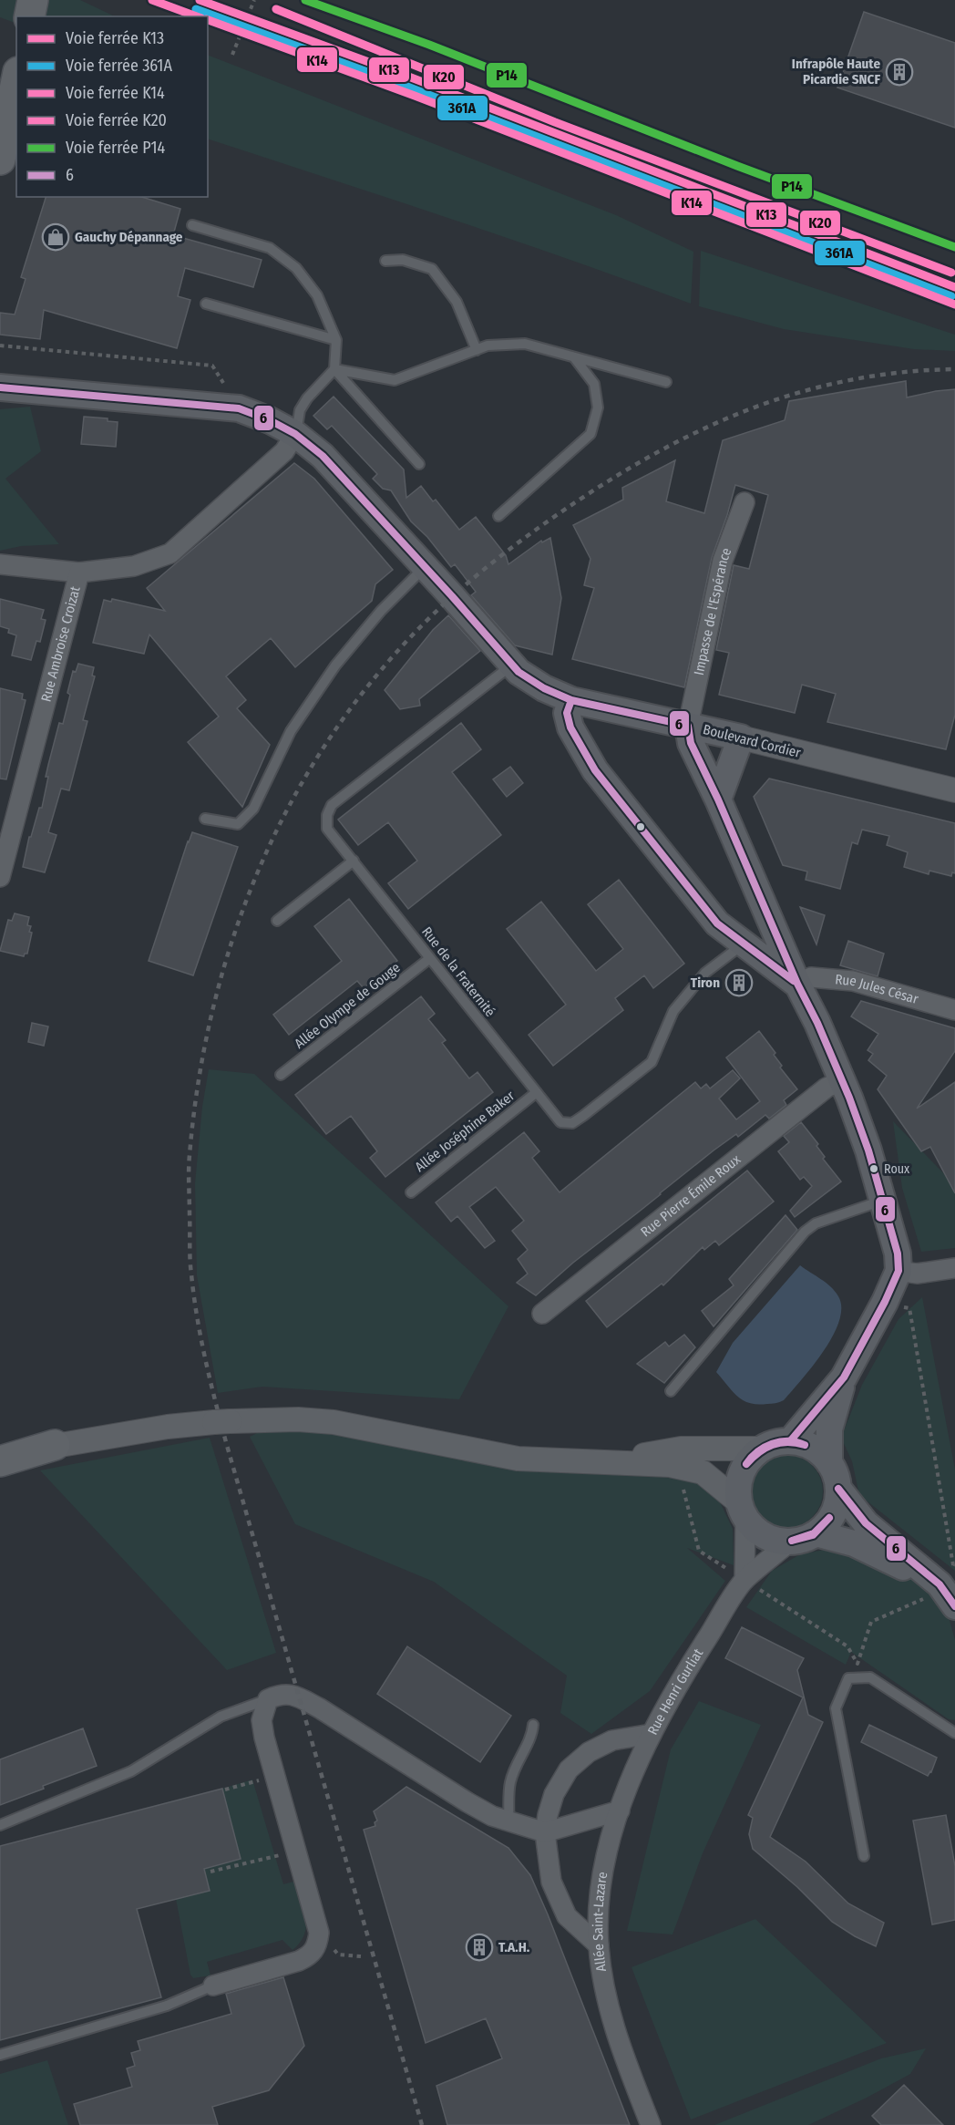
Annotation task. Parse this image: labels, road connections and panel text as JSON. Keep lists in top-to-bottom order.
{
  "streets": {
    "main road": ["Boulevard Cordier"],
    "street": [
      "Impasse de l'Espérance",
      "Rue Ambroise Croizat",
      "Rue Jules César",
      "Rue Pierre Émile Roux",
      "Rue Henri Gurliat",
      "Allée Saint-Lazare"
    ],
    "lane": ["Rue de la Fraternité", "Allée Olympe de Gouge", "Allée Joséphine Baker"]
  },
  "crossings": [
    ["Impasse de l'Espérance", "Boulevard Cordier"],
    ["Rue Ambroise Croizat", "Boulevard Cordier"],
    ["Boulevard Cordier", "Rue de la Fraternité"],
    ["Rue de la Fraternité", "Allée Olympe de Gouge"],
    ["Rue de la Fraternité", "Allée Joséphine Baker"],
    ["Rue Henri Gurliat", "Allée Saint-Lazare"]
  ],
  "places": {
    "building": ["Infrapôle Haute Picardie SNCF", "Tiron", "T.A.H."],
    "shop": ["Gauchy Dépannage"],
    "other": ["Roux"]
  },
  "lines": [
    "rail line K13",
    "rail line K14",
    "rail line P14",
    "rail line 361A",
    "rail line K20",
    "transit line 6"
  ],
  "legend": [
    "Voie ferrée K13",
    "Voie ferrée 361A",
    "Voie ferrée K14",
    "Voie ferrée K20",
    "Voie ferrée P14",
    "6"
  ]
}
